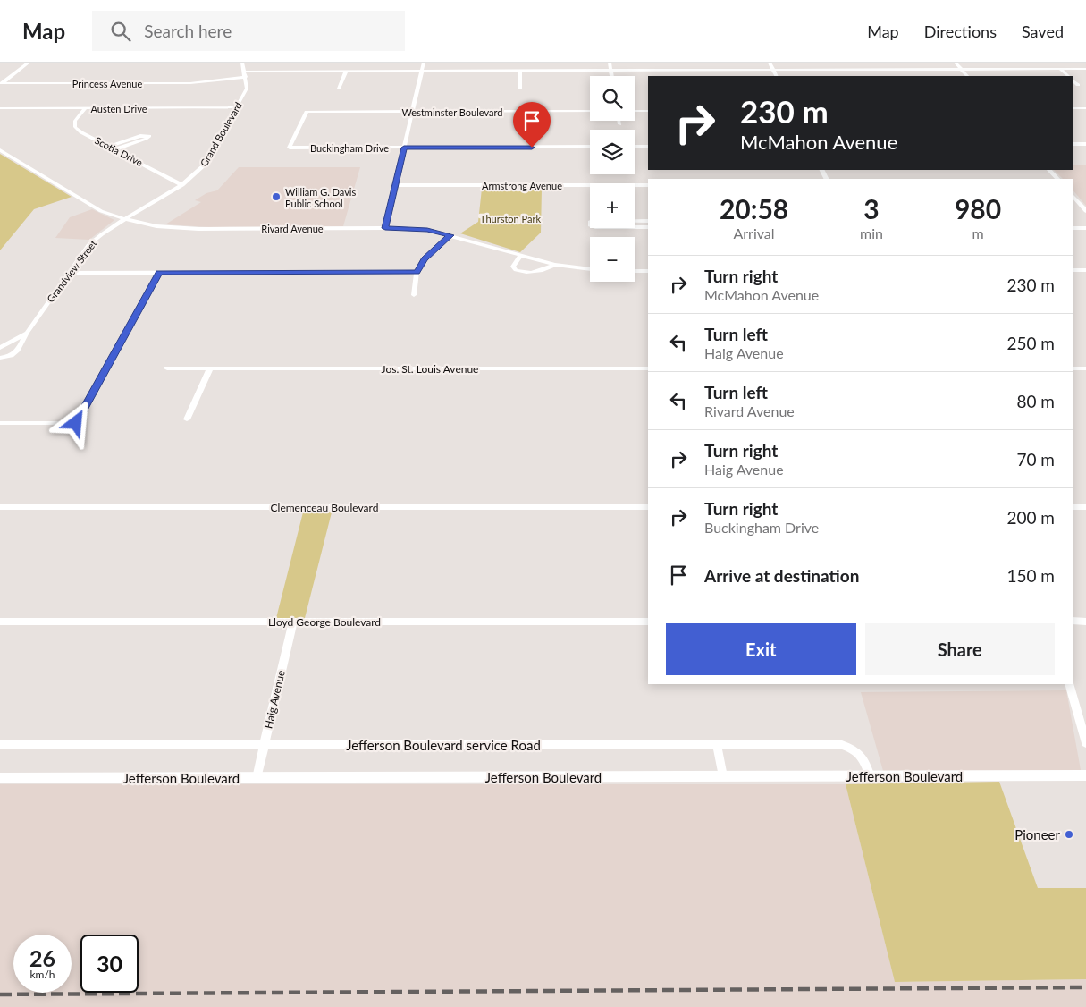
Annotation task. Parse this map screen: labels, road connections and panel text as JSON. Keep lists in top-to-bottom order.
{
  "streets": {
    "street": [
      "Princess Avenue",
      "Austen Drive",
      "Westminster Boulevard",
      "Grand Boulevard",
      "Buckingham Drive",
      "Scotia Drive",
      "Armstrong Avenue",
      "Rivard Avenue",
      "Grandview Street",
      "Jos. St. Louis Avenue",
      "Clemenceau Boulevard",
      "Lloyd George Boulevard",
      "Haig Avenue",
      "Jefferson Boulevard service Road",
      "Jefferson Boulevard"
    ]
  },
  "crossings": [
    ["Princess Avenue", "Grand Boulevard"],
    ["Austen Drive", "Grand Boulevard"],
    ["Austen Drive", "Scotia Drive"],
    ["Westminster Boulevard", "Buckingham Drive"],
    ["Grand Boulevard", "Scotia Drive"],
    ["Grand Boulevard", "Rivard Avenue"],
    ["Grand Boulevard", "Grandview Street"],
    ["Rivard Avenue", "Grandview Street"],
    ["Lloyd George Boulevard", "Haig Avenue"],
    ["Haig Avenue", "Jefferson Boulevard service Road"],
    ["Haig Avenue", "Jefferson Boulevard"],
    ["Jefferson Boulevard service Road", "Jefferson Boulevard"]
  ],
  "parks": ["Thurston Park"],
  "places": ["William G. Davis Public School", "Pioneer"],
  "page": {
    "header": "Map",
    "search": "Search here",
    "nav": ["Map", "Directions", "Saved"],
    "map_buttons": ["+", "−"],
    "turn": ["230 m", "McMahon Avenue"],
    "eta": [
      "20:58",
      "Arrival",
      "3",
      "min",
      "980",
      "m"
    ],
    "list": [
      {
        "name": "Turn right",
        "note": "McMahon Avenue",
        "value": "230 m"
      },
      {
        "name": "Turn left",
        "note": "Haig Avenue",
        "value": "250 m"
      },
      {
        "name": "Turn left",
        "note": "Rivard Avenue",
        "value": "80 m"
      },
      {
        "name": "Turn right",
        "note": "Haig Avenue",
        "value": "70 m"
      },
      {
        "name": "Turn right",
        "note": "Buckingham Drive",
        "value": "200 m"
      },
      {
        "name": "Arrive at destination",
        "value": "150 m"
      }
    ],
    "buttons": ["Exit", "Share"],
    "speed": "26 km/h",
    "limit": "30"
  }
}
